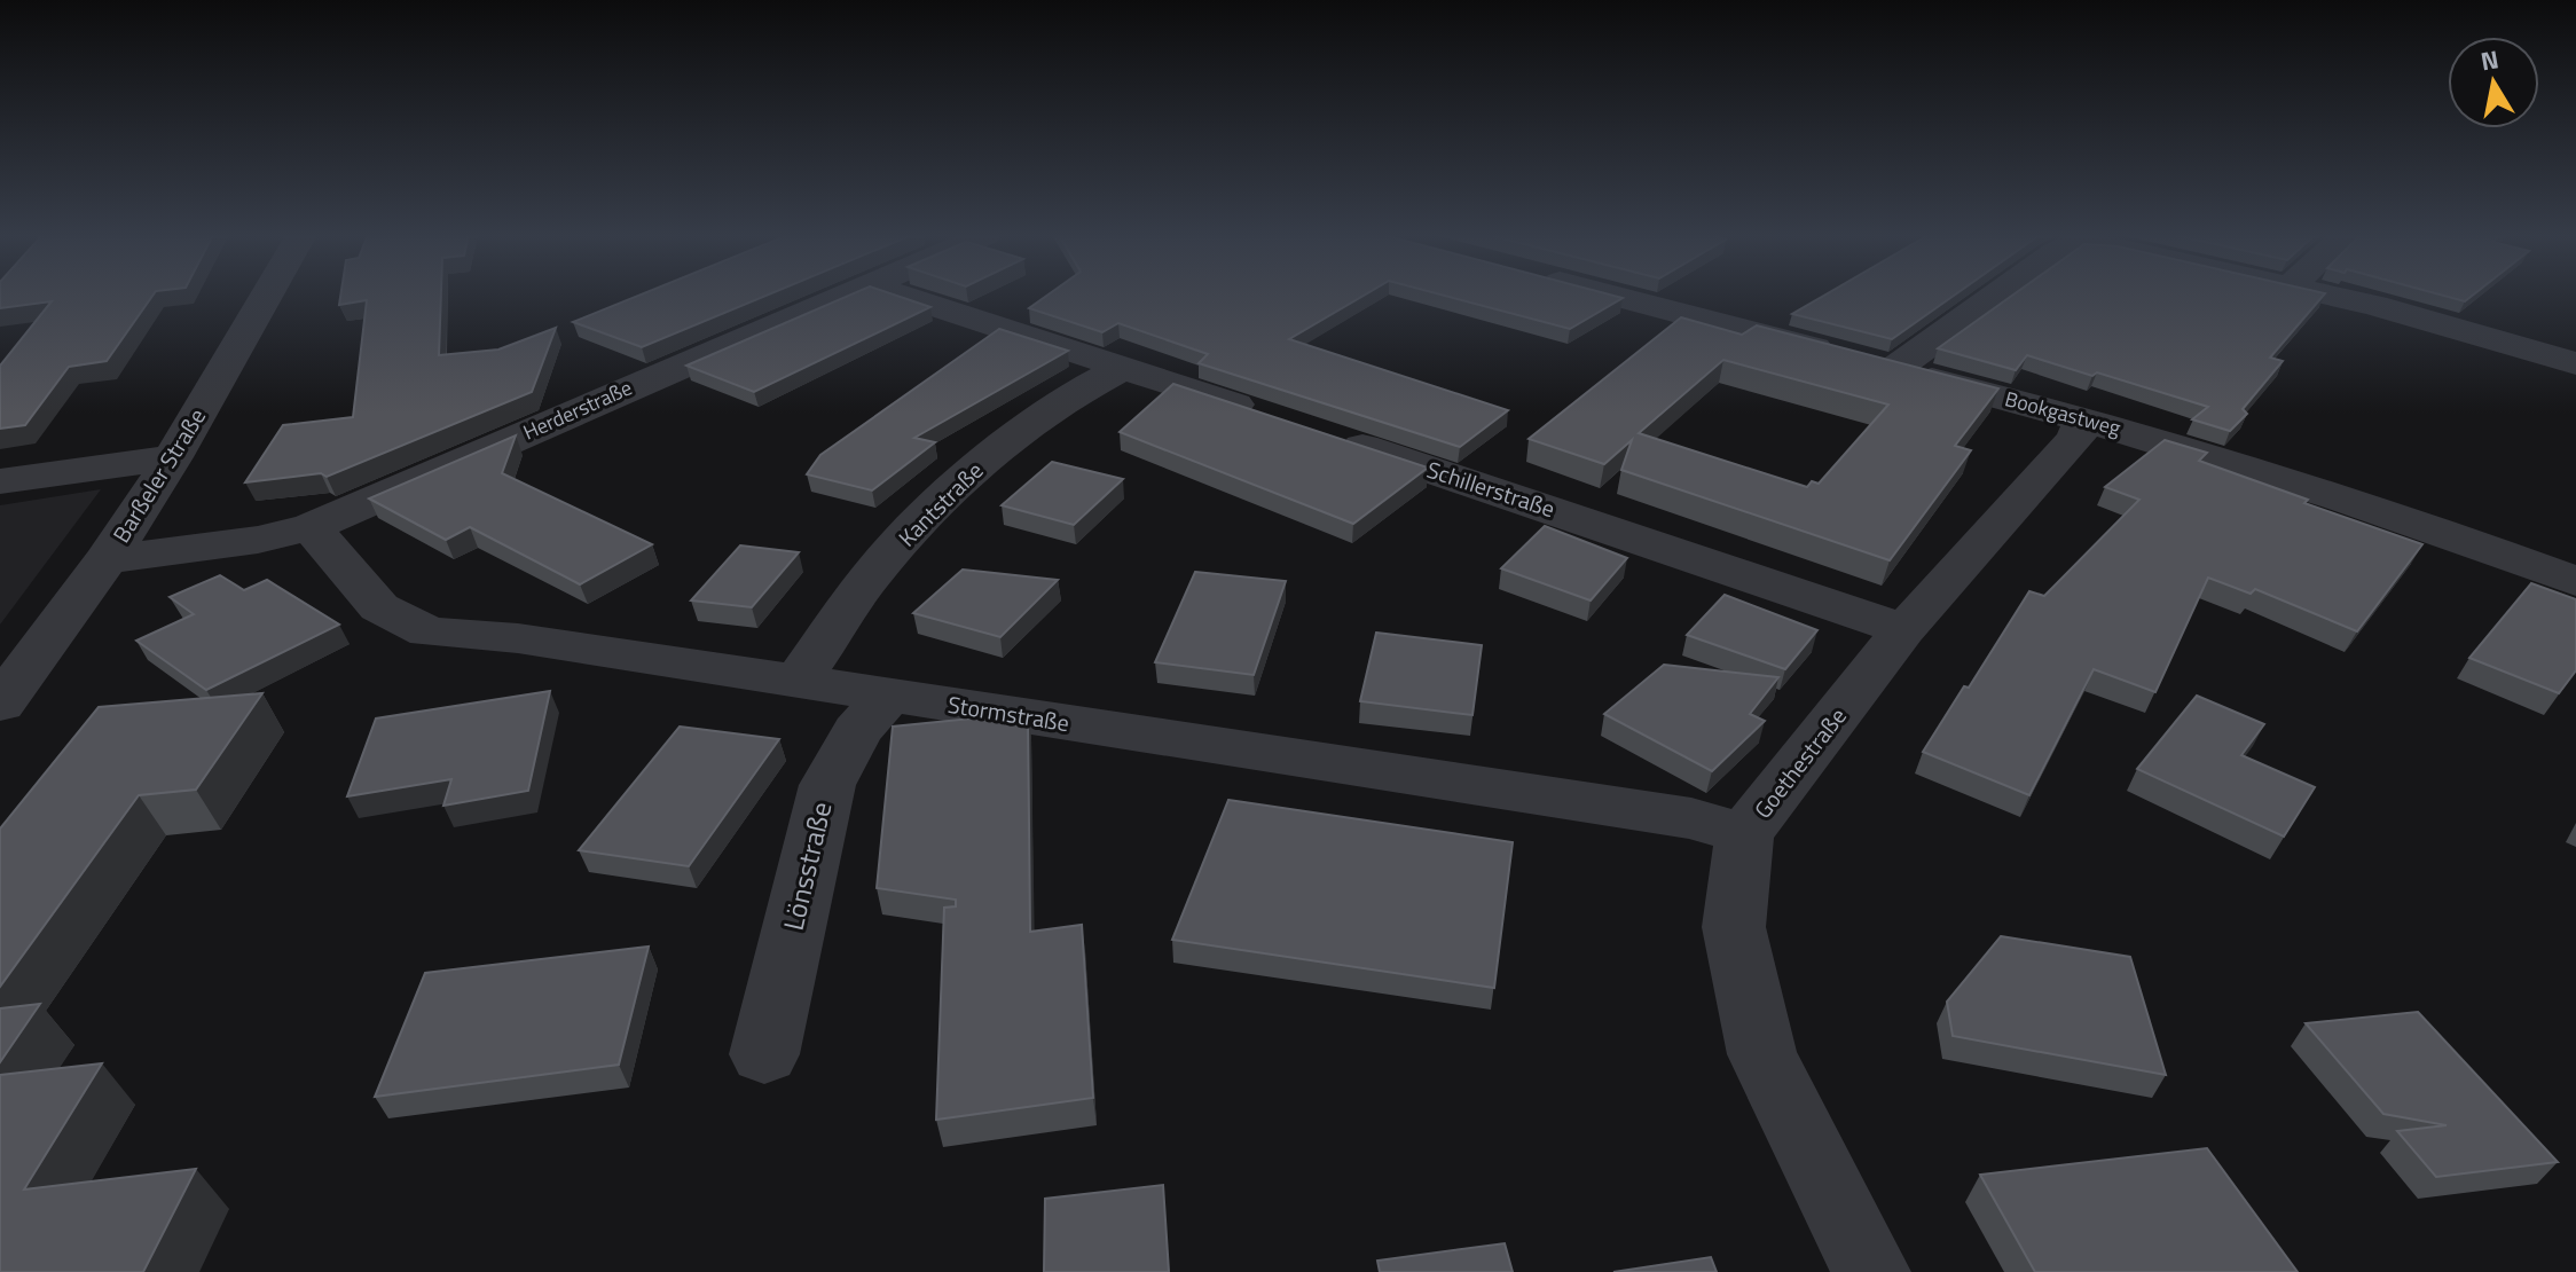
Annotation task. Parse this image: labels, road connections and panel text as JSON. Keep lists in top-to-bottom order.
{
  "streets": {
    "street": [
      "Herderstraße",
      "Bookgastweg",
      "Barßeler Straße",
      "Schillerstraße",
      "Kantstraße",
      "Stormstraße",
      "Goethestraße",
      "Lönsstraße"
    ]
  },
  "crossings": [
    ["Herderstraße", "Barßeler Straße"],
    ["Herderstraße", "Stormstraße"],
    ["Bookgastweg", "Goethestraße"],
    ["Schillerstraße", "Goethestraße"],
    ["Kantstraße", "Stormstraße"],
    ["Stormstraße", "Goethestraße"],
    ["Stormstraße", "Lönsstraße"]
  ],
  "north": "top"
}
